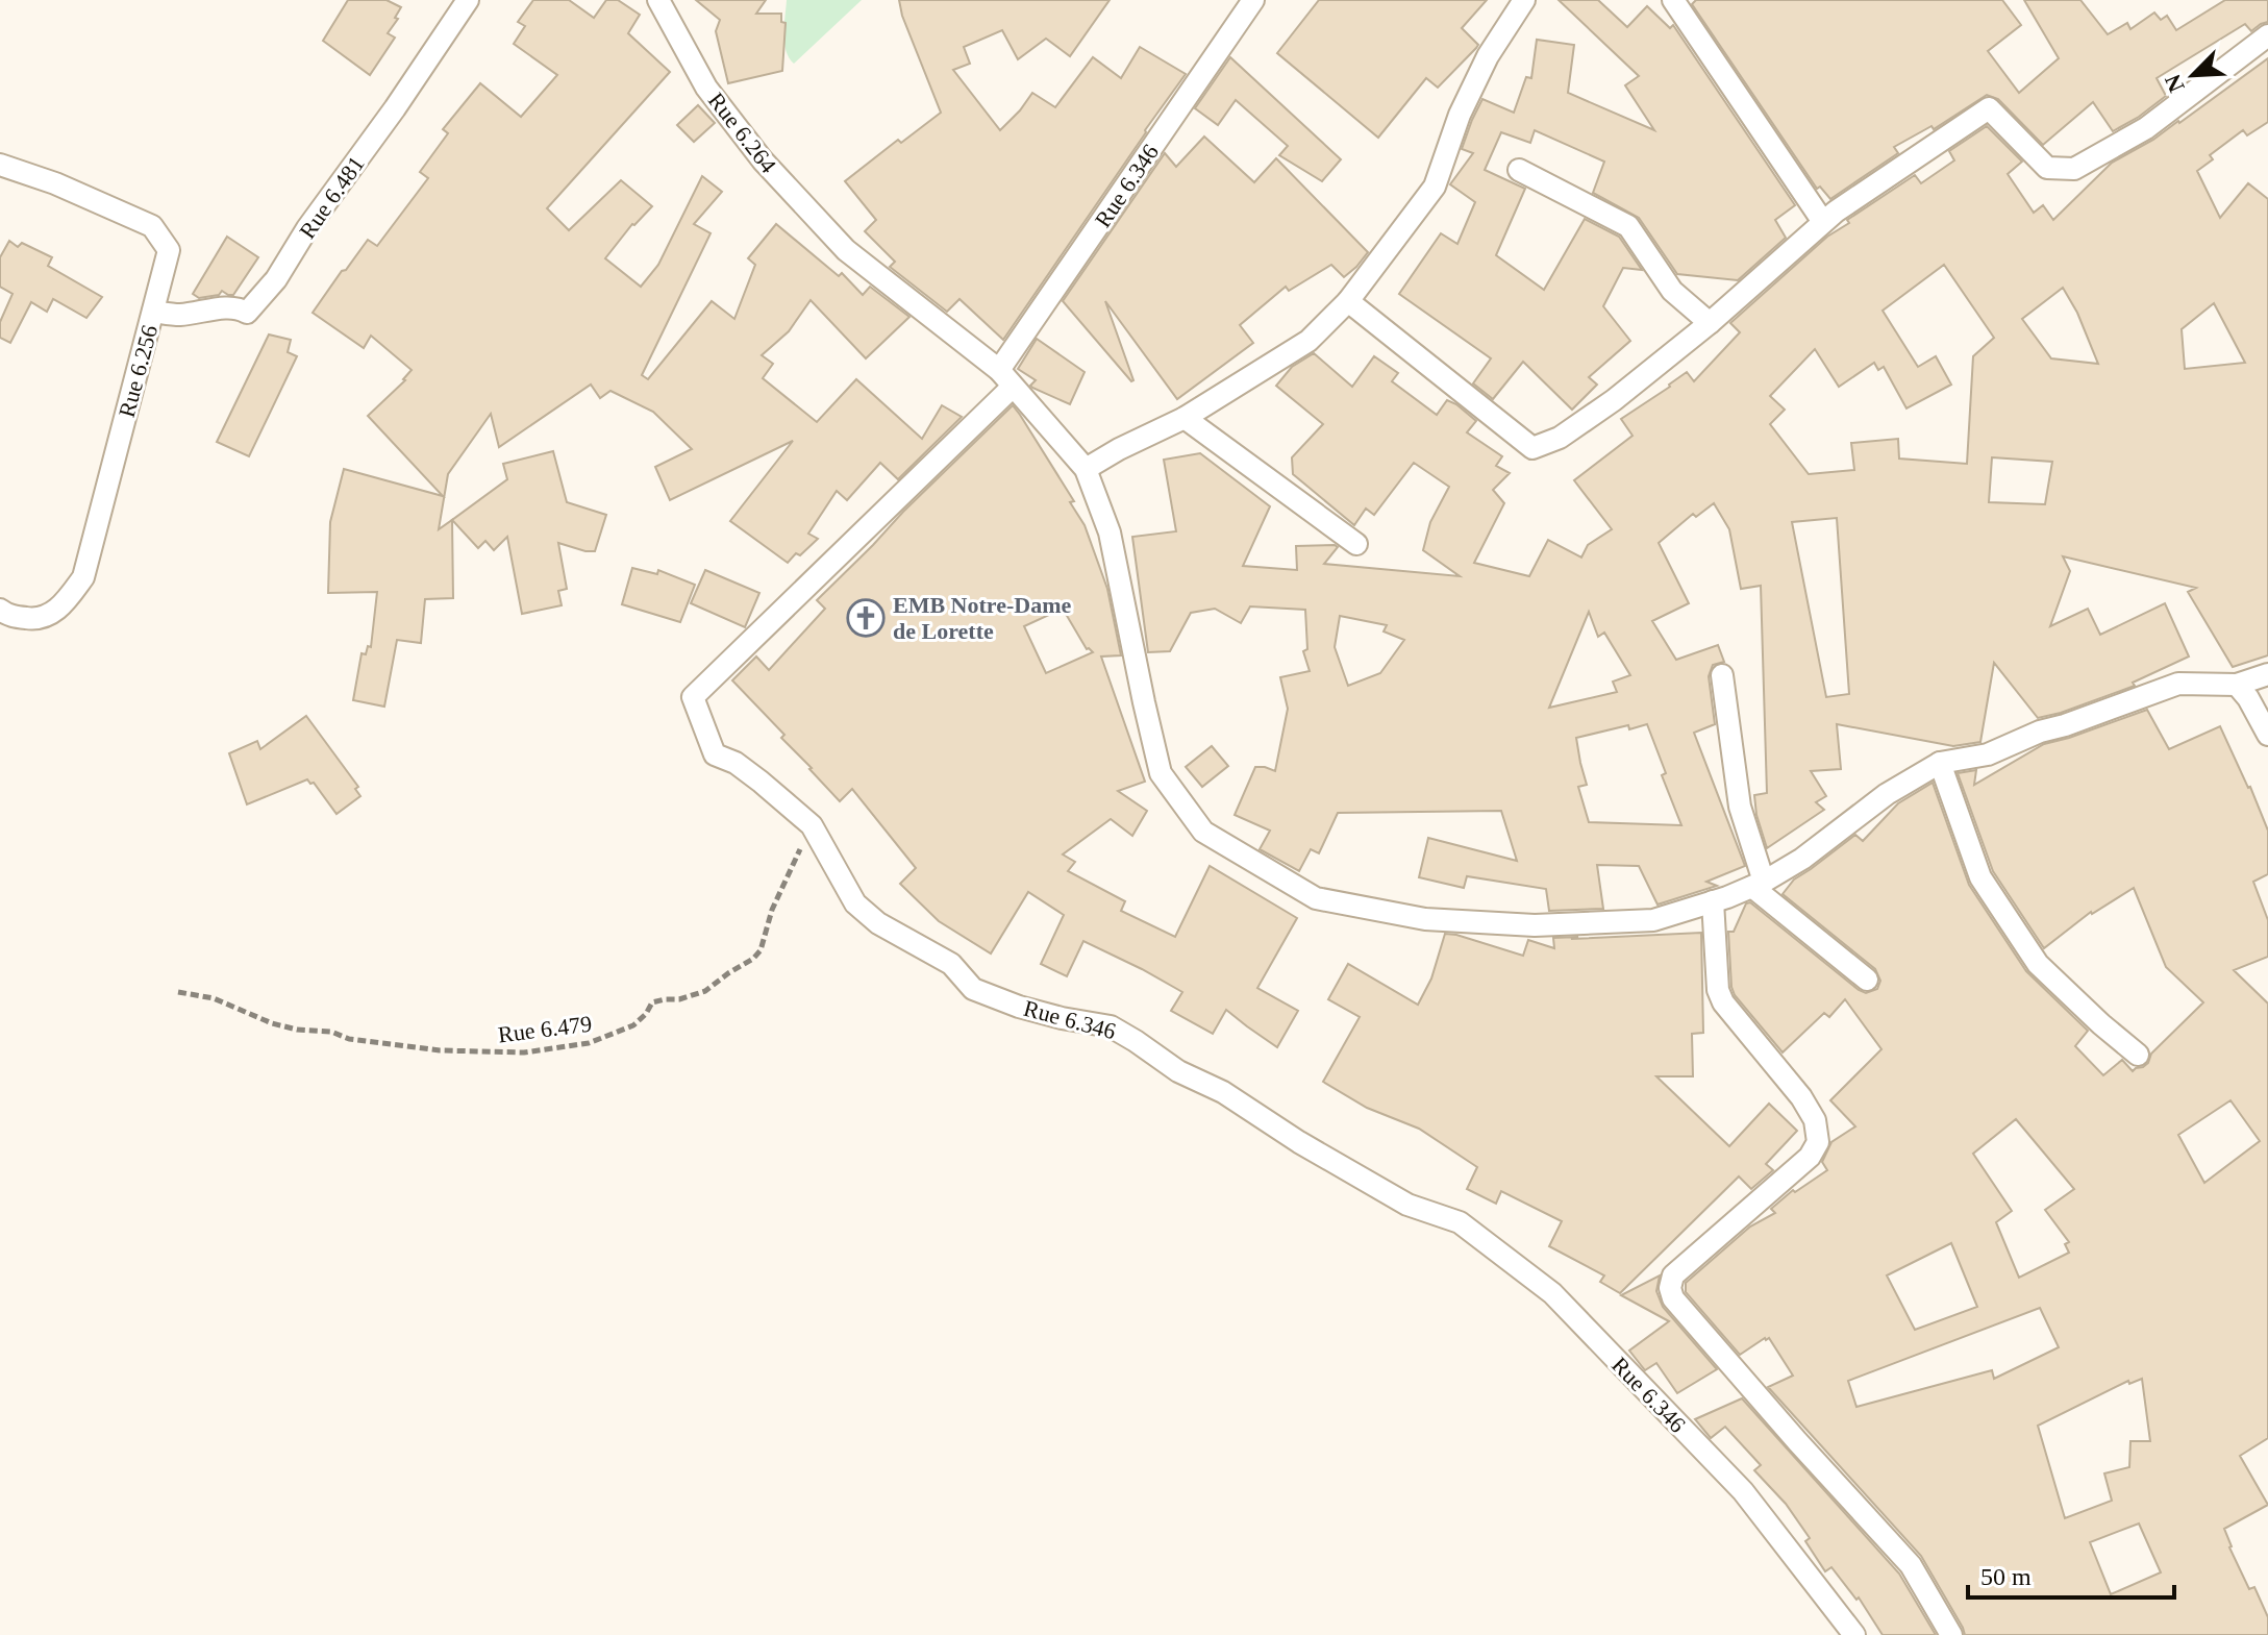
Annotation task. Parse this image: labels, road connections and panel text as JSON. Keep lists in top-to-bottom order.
{
  "streets": {
    "street": [
      "Rue 6.264",
      "Rue 6.346",
      "Rue 6.481",
      "Rue 6.256"
    ],
    "path": ["Rue 6.479"]
  },
  "crossings": [
    ["Rue 6.264", "Rue 6.346"],
    ["Rue 6.346", "Rue 6.479"],
    ["Rue 6.481", "Rue 6.256"]
  ],
  "places": {
    "church": ["EMB Notre-Dame de Lorette"]
  },
  "scale_bar": "50 m",
  "north": "bottom left"
}
